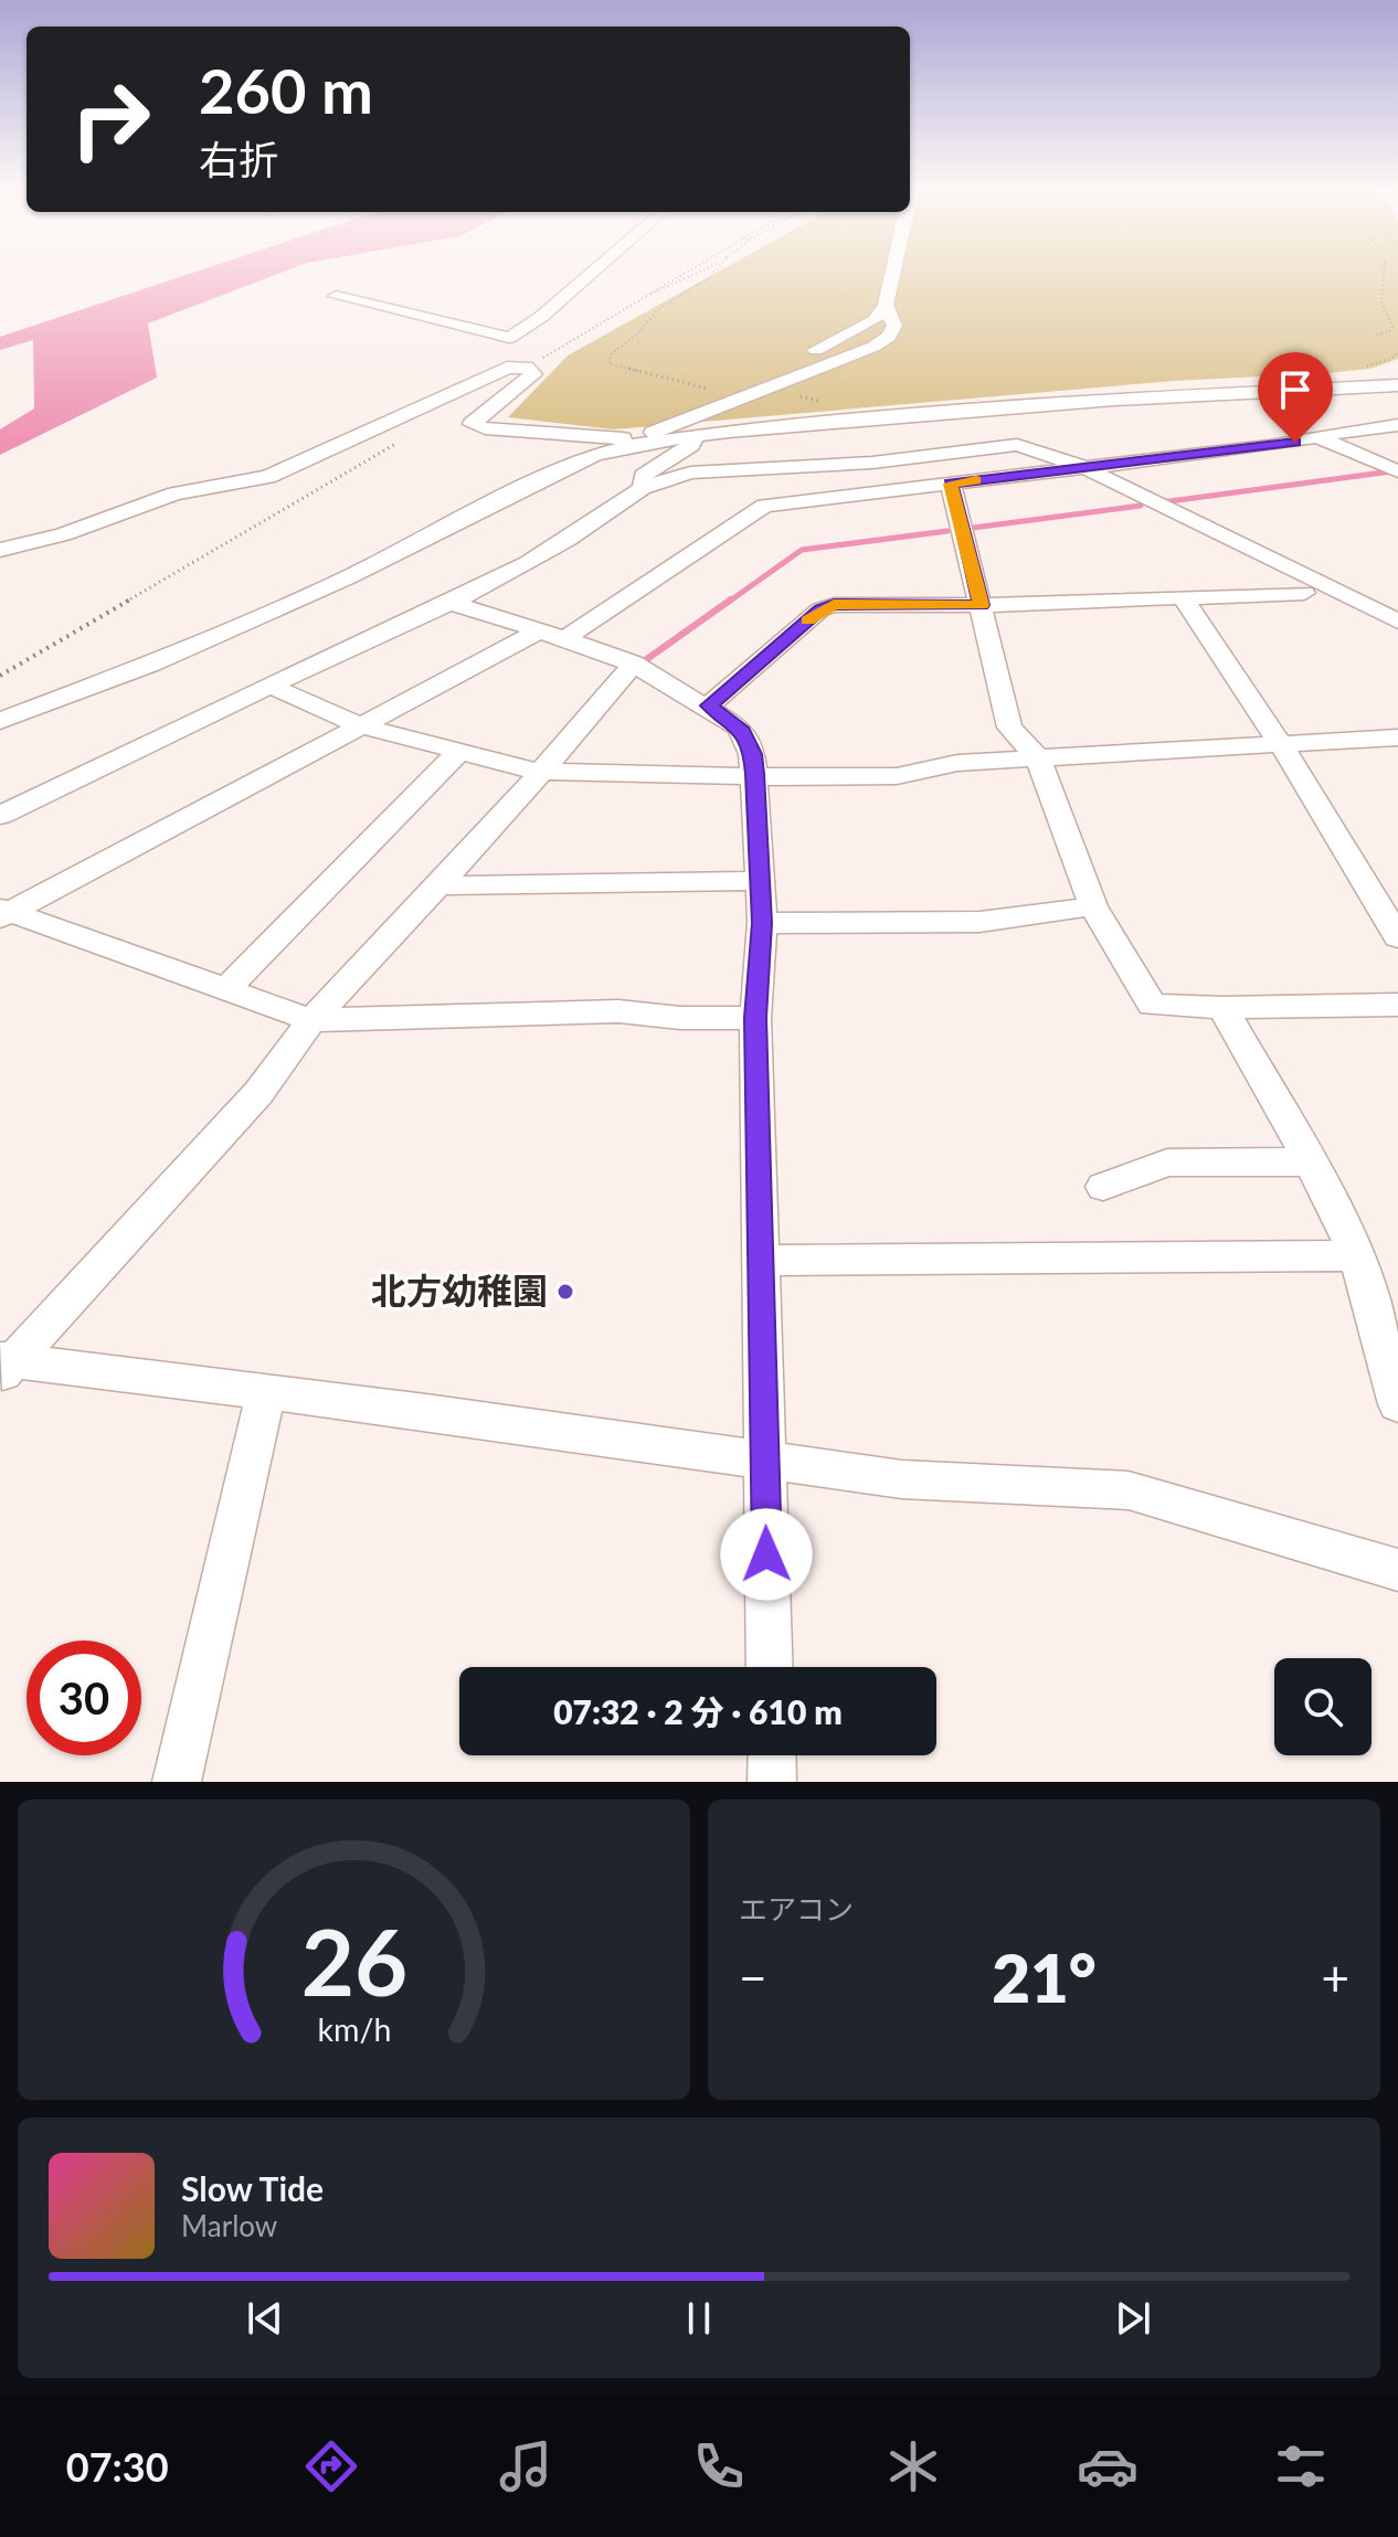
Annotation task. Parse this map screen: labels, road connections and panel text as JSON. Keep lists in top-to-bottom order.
{
  "places": ["北方幼稚園"],
  "page": {
    "turn": ["260 m", "右折"],
    "limit": "30",
    "trip": "07:32 · 2 分 · 610 m",
    "tile": "エアコン",
    "heat": ["−", "21°", "+"],
    "song": ["Slow Tide", "Marlow"],
    "tabs": "07:30",
    "gauge": ["26", "km/h"]
  }
}
